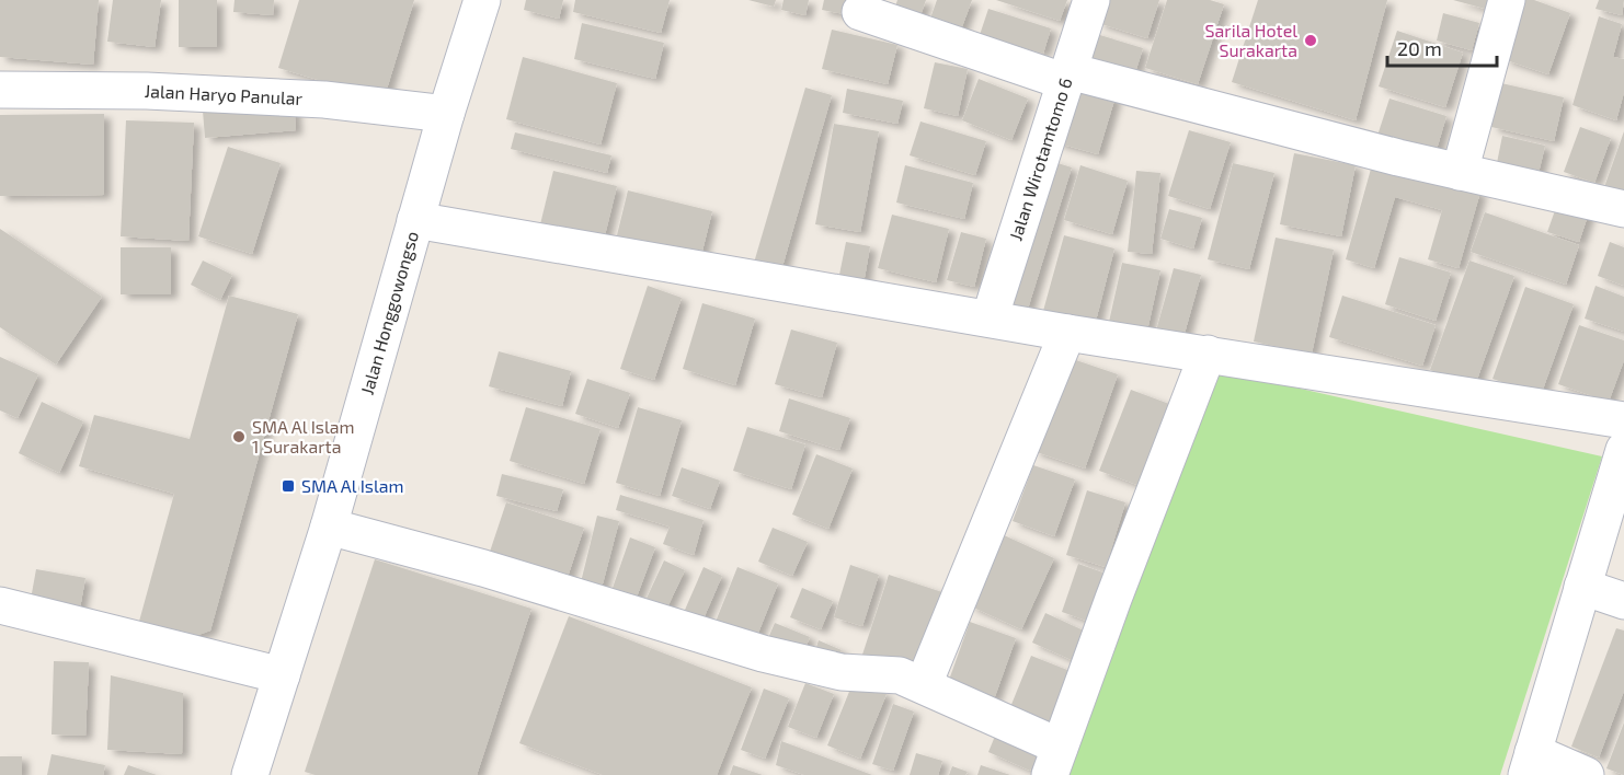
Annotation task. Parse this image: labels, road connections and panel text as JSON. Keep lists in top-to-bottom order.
{
  "streets": {
    "street": ["Jalan Haryo Panular", "Jalan Wirotamtomo 6", "Jalan Honggowongso"]
  },
  "crossings": [
    ["Jalan Haryo Panular", "Jalan Honggowongso"]
  ],
  "places": {
    "other": ["Sarila Hotel Surakarta", "SMA Al Islam 1 Surakarta"],
    "transit": ["SMA Al Islam"]
  },
  "scale_bar": "20 m"
}
